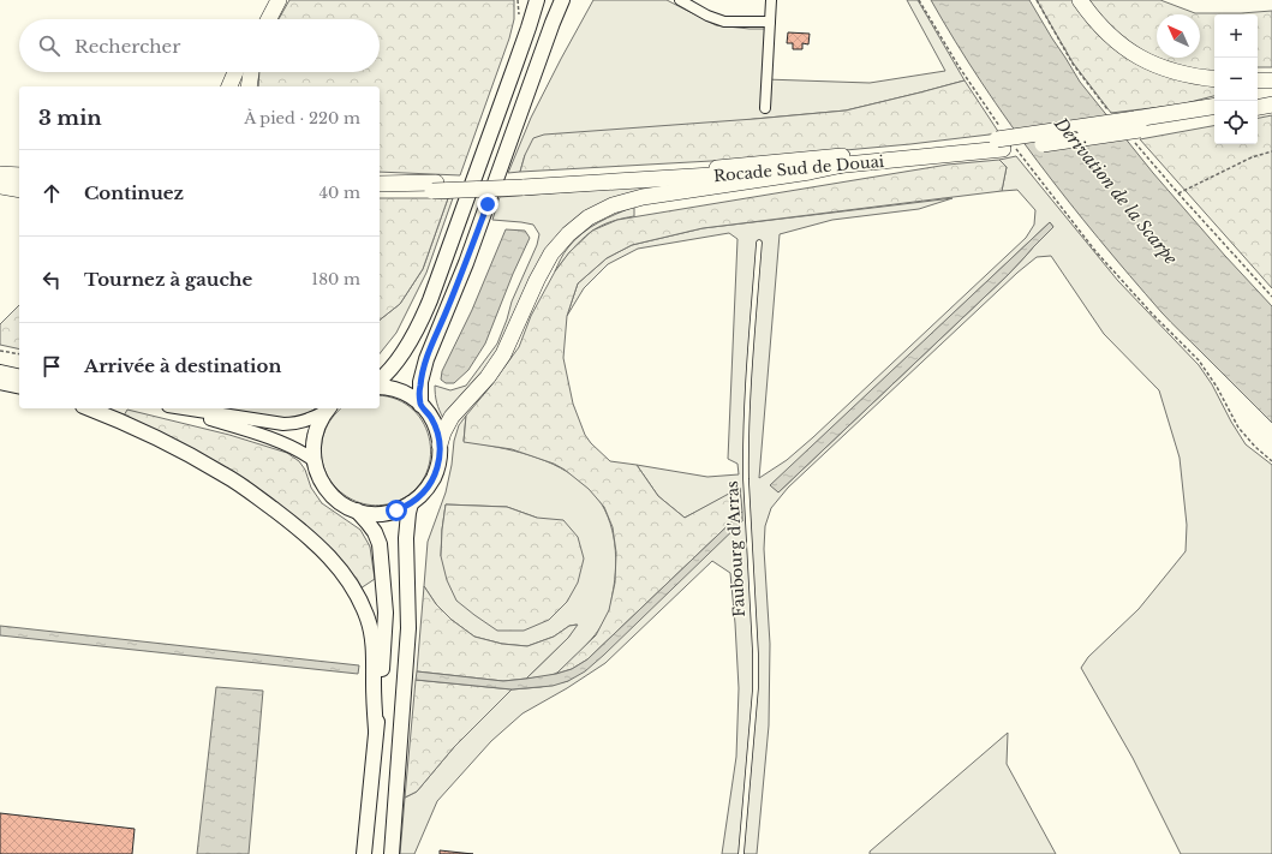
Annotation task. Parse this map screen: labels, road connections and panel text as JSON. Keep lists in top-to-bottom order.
{
  "streets": {
    "highway": ["Rocade Sud de Douai"],
    "lane": ["Faubourg d'Arras"]
  },
  "water": ["Dérivation de la Scarpe"],
  "north": "top left",
  "page": {
    "map_buttons": ["+", "−"],
    "search": "Rechercher",
    "heading": ["3 min", "À pied · 220 m"],
    "list": [
      ["Continuez", "40 m"],
      ["Tournez à gauche", "180 m"],
      "Arrivée à destination"
    ]
  }
}
